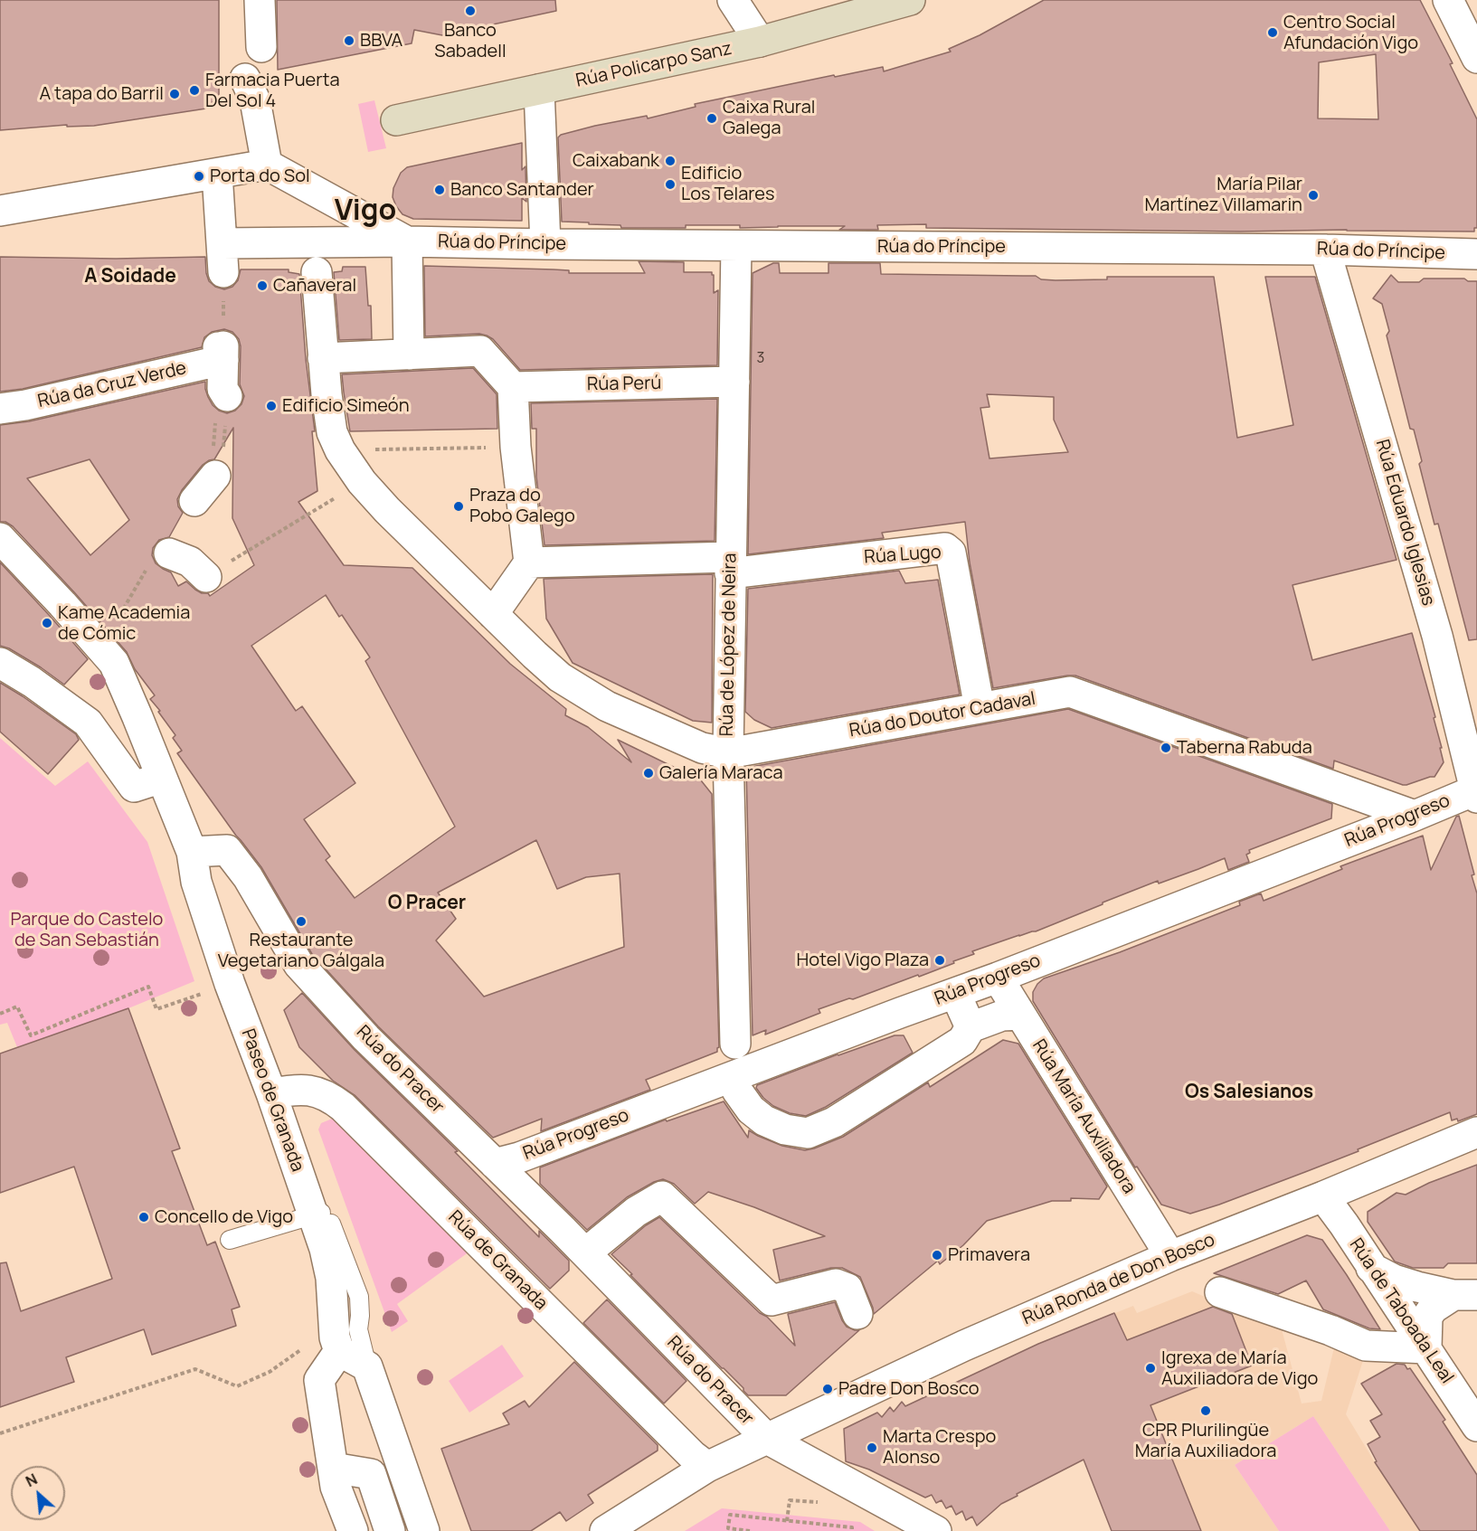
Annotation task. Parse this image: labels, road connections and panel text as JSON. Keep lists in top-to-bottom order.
{
  "streets": {
    "main road": ["Rúa Policarpo Sanz"],
    "street": [
      "Rúa do Príncipe",
      "Rúa Perú",
      "Rúa da Cruz Verde",
      "Rúa Eduardo Iglesias",
      "Rúa Lugo",
      "Rúa de López de Neira",
      "Rúa do Doutor Cadaval",
      "Rúa Progreso",
      "Rúa do Pracer",
      "Paseo de Granada",
      "Rúa María Auxiliadora",
      "Rúa de Granada",
      "Rúa Ronda de Don Bosco",
      "Rúa de Taboada Leal"
    ]
  },
  "crossings": [
    ["Rúa do Príncipe", "Rúa Eduardo Iglesias"],
    ["Rúa do Príncipe", "Rúa de López de Neira"],
    ["Rúa Perú", "Rúa de López de Neira"],
    ["Rúa Eduardo Iglesias", "Rúa Progreso"],
    ["Rúa Lugo", "Rúa de López de Neira"],
    ["Rúa Lugo", "Rúa do Doutor Cadaval"],
    ["Rúa de López de Neira", "Rúa do Doutor Cadaval"],
    ["Rúa do Doutor Cadaval", "Rúa Progreso"],
    ["Rúa Progreso", "Rúa do Pracer"],
    ["Rúa Progreso", "Rúa María Auxiliadora"],
    ["Rúa do Pracer", "Paseo de Granada"],
    ["Rúa do Pracer", "Rúa Ronda de Don Bosco"],
    ["Paseo de Granada", "Rúa de Granada"],
    ["Rúa María Auxiliadora", "Rúa Ronda de Don Bosco"],
    ["Rúa de Granada", "Rúa Ronda de Don Bosco"],
    ["Rúa Ronda de Don Bosco", "Rúa de Taboada Leal"]
  ],
  "districts": [
    "Vigo",
    "A Soidade",
    "O Pracer",
    "Os Salesianos"
  ],
  "parks": ["Parque do Castelo de San Sebastián"],
  "places": [
    "Banco Sabadell",
    "Centro Social Afundación Vigo",
    "BBVA",
    "Farmacia Puerta Del Sol 4",
    "A tapa do Barril",
    "Caixa Rural Galega",
    "Caixabank",
    "Porta do Sol",
    "Edificio Los Telares",
    "Banco Santander",
    "María Pilar Martínez Villamarin",
    "Cañaveral",
    "Edificio Simeón",
    "Praza do Pobo Galego",
    "Kame Academia de Cómic",
    "Taberna Rabuda",
    "Galería Maraca",
    "Restaurante Vegetariano Gálgala",
    "Hotel Vigo Plaza",
    "Concello de Vigo",
    "Primavera",
    "Igrexa de María Auxiliadora de Vigo",
    "Padre Don Bosco",
    "CPR Plurilingüe María Auxiliadora",
    "Marta Crespo Alonso"
  ],
  "house_numbers": ["3"],
  "north": "top left"
}
